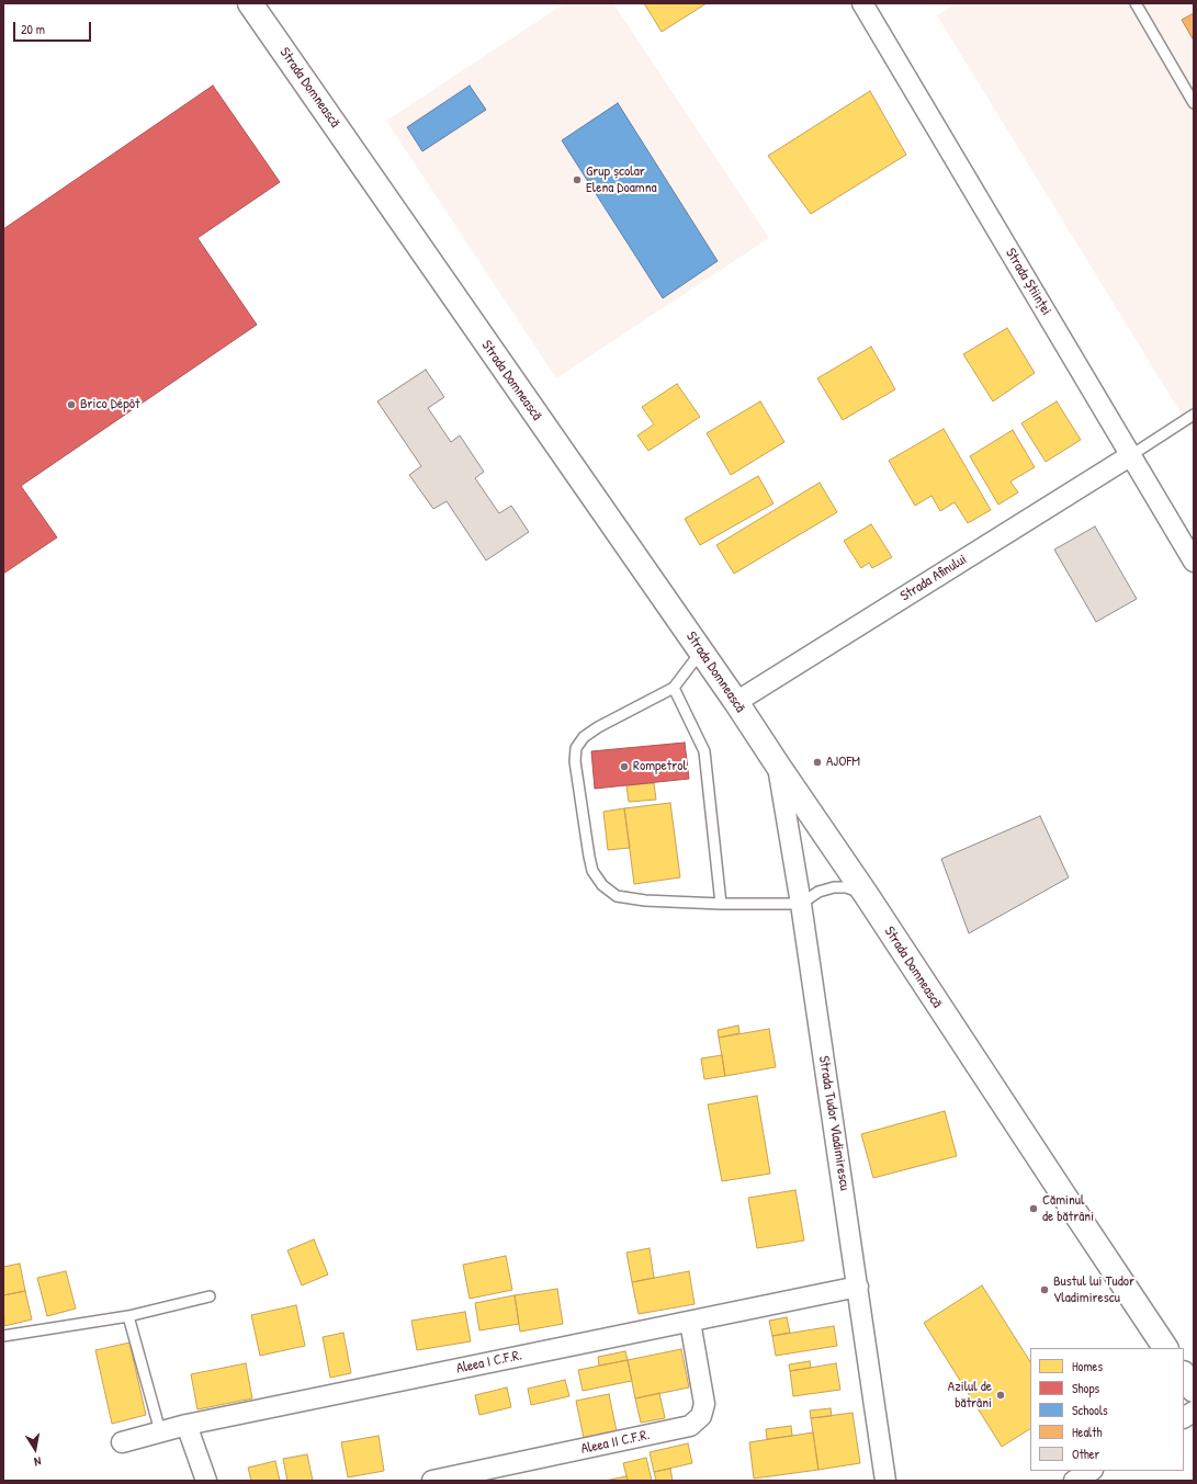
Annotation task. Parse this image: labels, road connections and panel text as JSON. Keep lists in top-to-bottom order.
{
  "streets": {
    "main road": ["Strada Domnească"],
    "street": [
      "Strada Științei",
      "Strada Afinului",
      "Strada Tudor Vladimirescu",
      "Aleea I C.F.R.",
      "Aleea II C.F.R."
    ]
  },
  "crossings": [
    ["Strada Domnească", "Strada Afinului"],
    ["Strada Domnească", "Strada Tudor Vladimirescu"],
    ["Strada Științei", "Strada Afinului"],
    ["Strada Tudor Vladimirescu", "Aleea I C.F.R."],
    ["Aleea I C.F.R.", "Aleea II C.F.R."]
  ],
  "places": [
    "Grup școlar Elena Doamna",
    "Brico Dépôt",
    "AJOFM",
    "Rompetrol",
    "Căminul de bătrâni",
    "Bustul lui Tudor Vladimirescu",
    "Azilul de bătrâni"
  ],
  "legend": [
    "Homes",
    "Shops",
    "Schools",
    "Health",
    "Other"
  ],
  "scale_bar": "20 m",
  "north": "bottom"
}
